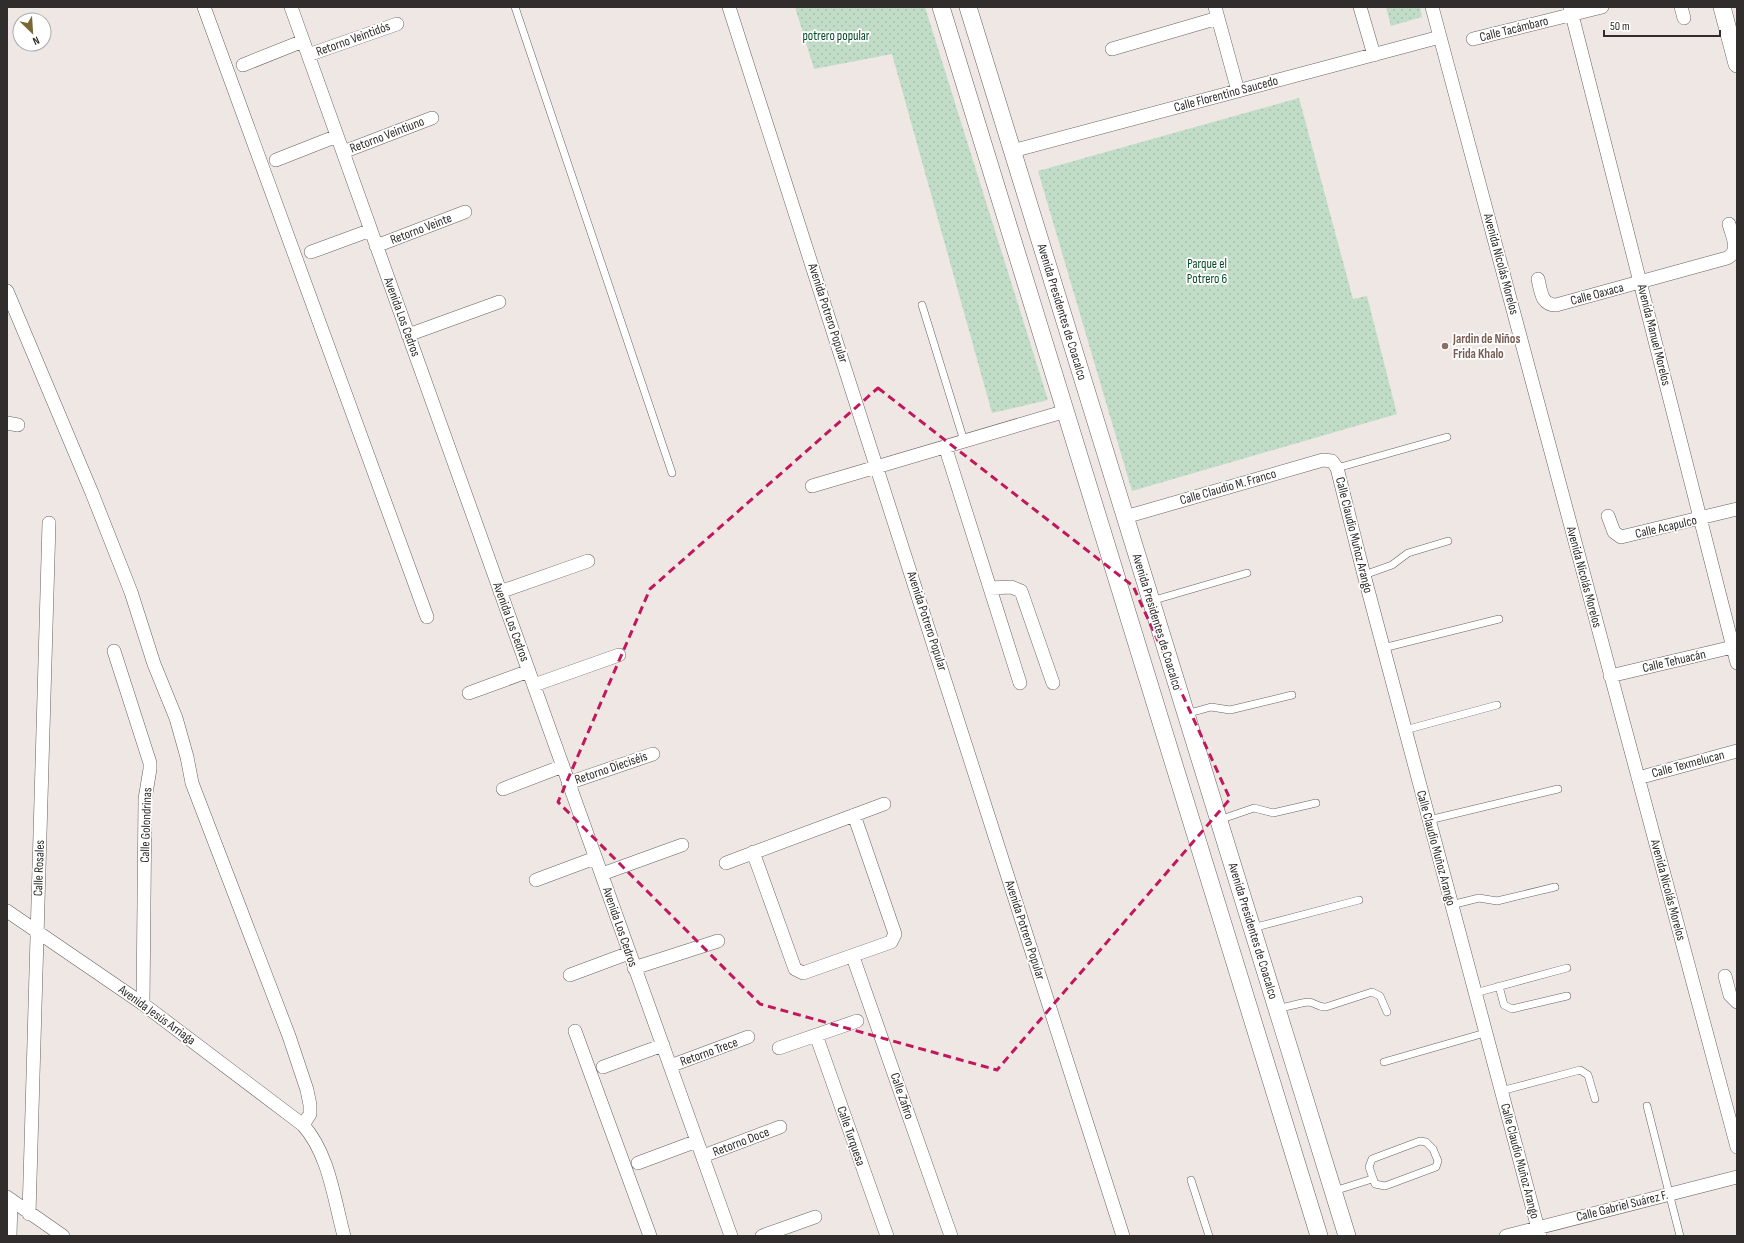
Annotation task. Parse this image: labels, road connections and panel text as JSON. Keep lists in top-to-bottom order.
{
  "streets": {
    "street": [
      "Calle Tacámbaro",
      "Retorno Veintidós",
      "Calle Florentino Saucedo",
      "Retorno Veintiuno",
      "Retorno Veinte",
      "Avenida Nicolás Morelos",
      "Calle Oaxaca",
      "Avenida Presidentes de Coacalco",
      "Avenida Potrero Popular",
      "Avenida Los Cedros",
      "Avenida Manuel Morelos",
      "Calle Claudio M. Franco",
      "Calle Acapulco",
      "Calle Claudio Muñoz Arango",
      "Calle Tehuacán",
      "Calle Texmelucan",
      "Retorno Dieciséis",
      "Calle Golondrinas",
      "Calle Rosales",
      "Avenida Jesús Arriaga",
      "Retorno Trece",
      "Calle Zafiro",
      "Calle Turquesa",
      "Retorno Doce",
      "Calle Gabriel Suárez F."
    ]
  },
  "crossings": [
    ["Calle Tacámbaro", "Avenida Manuel Morelos"],
    ["Retorno Veintidós", "Avenida Los Cedros"],
    ["Calle Florentino Saucedo", "Avenida Nicolás Morelos"],
    ["Calle Florentino Saucedo", "Avenida Presidentes de Coacalco"],
    ["Retorno Veintiuno", "Avenida Los Cedros"],
    ["Retorno Veinte", "Avenida Los Cedros"],
    ["Avenida Nicolás Morelos", "Calle Tehuacán"],
    ["Avenida Nicolás Morelos", "Calle Texmelucan"],
    ["Calle Oaxaca", "Avenida Manuel Morelos"],
    ["Avenida Presidentes de Coacalco", "Calle Claudio M. Franco"],
    ["Avenida Los Cedros", "Retorno Dieciséis"],
    ["Avenida Los Cedros", "Retorno Trece"],
    ["Avenida Los Cedros", "Retorno Doce"],
    ["Avenida Manuel Morelos", "Calle Acapulco"],
    ["Avenida Manuel Morelos", "Calle Tehuacán"],
    ["Calle Claudio M. Franco", "Calle Claudio Muñoz Arango"],
    ["Calle Claudio Muñoz Arango", "Calle Gabriel Suárez F."],
    ["Calle Golondrinas", "Avenida Jesús Arriaga"],
    ["Calle Rosales", "Avenida Jesús Arriaga"]
  ],
  "parks": ["potrero popular", "Parque el Potrero 6"],
  "places": ["Jardin de Niños Frida Khalo"],
  "scale_bar": "50 m",
  "north": "bottom right"
}
